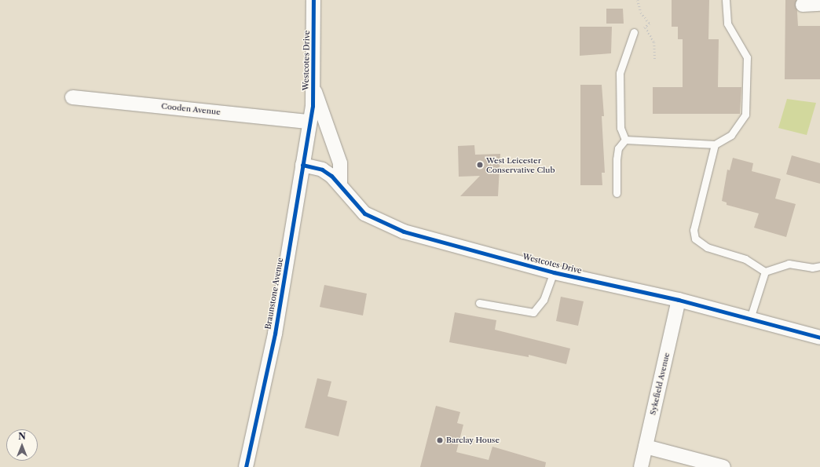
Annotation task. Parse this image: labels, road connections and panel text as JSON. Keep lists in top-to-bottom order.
{
  "streets": {
    "street": [
      "Westcotes Drive",
      "Cooden Avenue",
      "Braunstone Avenue",
      "Sykefield Avenue"
    ]
  },
  "crossings": [
    ["Westcotes Drive", "Cooden Avenue"],
    ["Westcotes Drive", "Braunstone Avenue"],
    ["Westcotes Drive", "Sykefield Avenue"],
    ["Cooden Avenue", "Braunstone Avenue"]
  ],
  "places": ["West Leicester Conservative Club", "Barclay House"],
  "north": "top"
}
